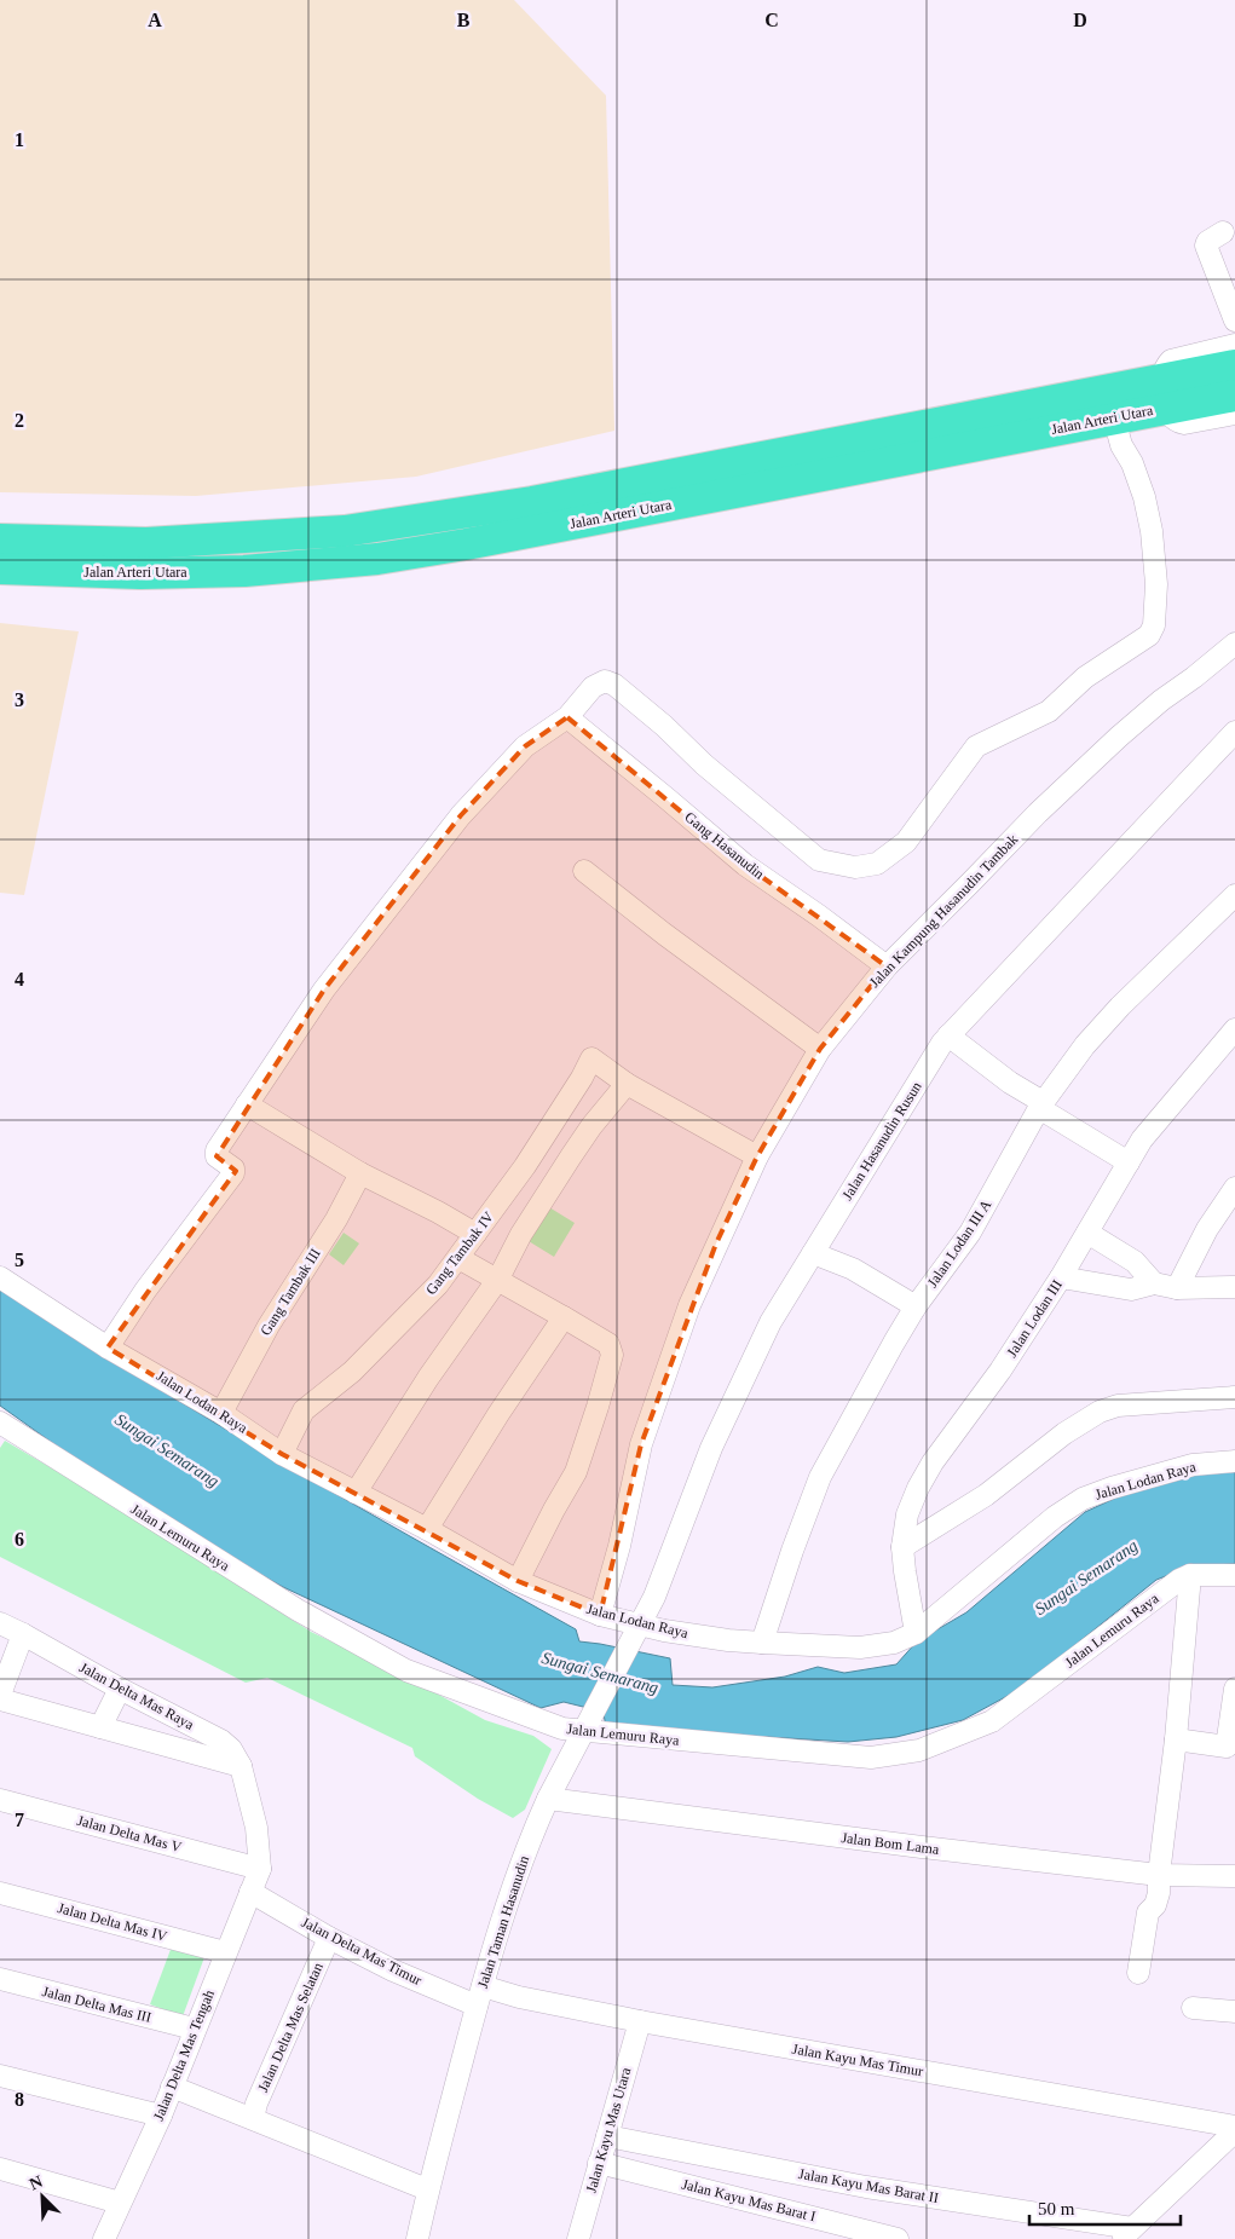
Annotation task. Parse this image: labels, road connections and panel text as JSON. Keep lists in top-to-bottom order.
{
  "streets": {
    "highway": ["Jalan Arteri Utara"],
    "street": [
      "Gang Hasanudin",
      "Jalan Kampung Hasanudin Tambak",
      "Jalan Hasanudin Rusun",
      "Jalan Lodan III A",
      "Gang Tambak IV",
      "Gang Tambak III",
      "Jalan Lodan III",
      "Jalan Lodan Raya",
      "Jalan Lemuru Raya",
      "Jalan Delta Mas Raya",
      "Jalan Delta Mas V",
      "Jalan Bom Lama",
      "Jalan Delta Mas IV",
      "Jalan Taman Hasanudin",
      "Jalan Delta Mas Timur",
      "Jalan Delta Mas III",
      "Jalan Delta Mas Selatan",
      "Jalan Delta Mas Tengah",
      "Jalan Kayu Mas Timur",
      "Jalan Kayu Mas Utara",
      "Jalan Kayu Mas Barat II",
      "Jalan Kayu Mas Barat I"
    ]
  },
  "crossings": [
    ["Gang Hasanudin", "Jalan Kampung Hasanudin Tambak"],
    ["Jalan Kampung Hasanudin Tambak", "Jalan Lodan Raya"],
    ["Jalan Hasanudin Rusun", "Jalan Lodan Raya"],
    ["Jalan Hasanudin Rusun", "Jalan Taman Hasanudin"],
    ["Jalan Lodan III A", "Jalan Lodan Raya"],
    ["Gang Tambak IV", "Jalan Lodan Raya"],
    ["Gang Tambak III", "Jalan Lodan Raya"],
    ["Jalan Lodan III", "Jalan Lodan Raya"],
    ["Jalan Lodan Raya", "Jalan Taman Hasanudin"],
    ["Jalan Lemuru Raya", "Jalan Taman Hasanudin"],
    ["Jalan Delta Mas Raya", "Jalan Delta Mas V"],
    ["Jalan Delta Mas Raya", "Jalan Delta Mas Tengah"],
    ["Jalan Delta Mas V", "Jalan Delta Mas Tengah"],
    ["Jalan Bom Lama", "Jalan Taman Hasanudin"],
    ["Jalan Delta Mas IV", "Jalan Delta Mas Tengah"],
    ["Jalan Taman Hasanudin", "Jalan Delta Mas Timur"],
    ["Jalan Taman Hasanudin", "Jalan Kayu Mas Timur"],
    ["Jalan Delta Mas Timur", "Jalan Delta Mas Selatan"],
    ["Jalan Delta Mas Timur", "Jalan Delta Mas Tengah"],
    ["Jalan Delta Mas Timur", "Jalan Kayu Mas Timur"],
    ["Jalan Delta Mas III", "Jalan Delta Mas Tengah"],
    ["Jalan Kayu Mas Timur", "Jalan Kayu Mas Utara"],
    ["Jalan Kayu Mas Utara", "Jalan Kayu Mas Barat II"],
    ["Jalan Kayu Mas Utara", "Jalan Kayu Mas Barat I"]
  ],
  "water": ["Sungai Semarang"],
  "scale_bar": "50 m",
  "north": "top left",
  "grid": {
    "columns": [
      "A",
      "B",
      "C",
      "D"
    ],
    "rows": [
      "1",
      "2",
      "3",
      "4",
      "5",
      "6",
      "7",
      "8"
    ]
  }
}
